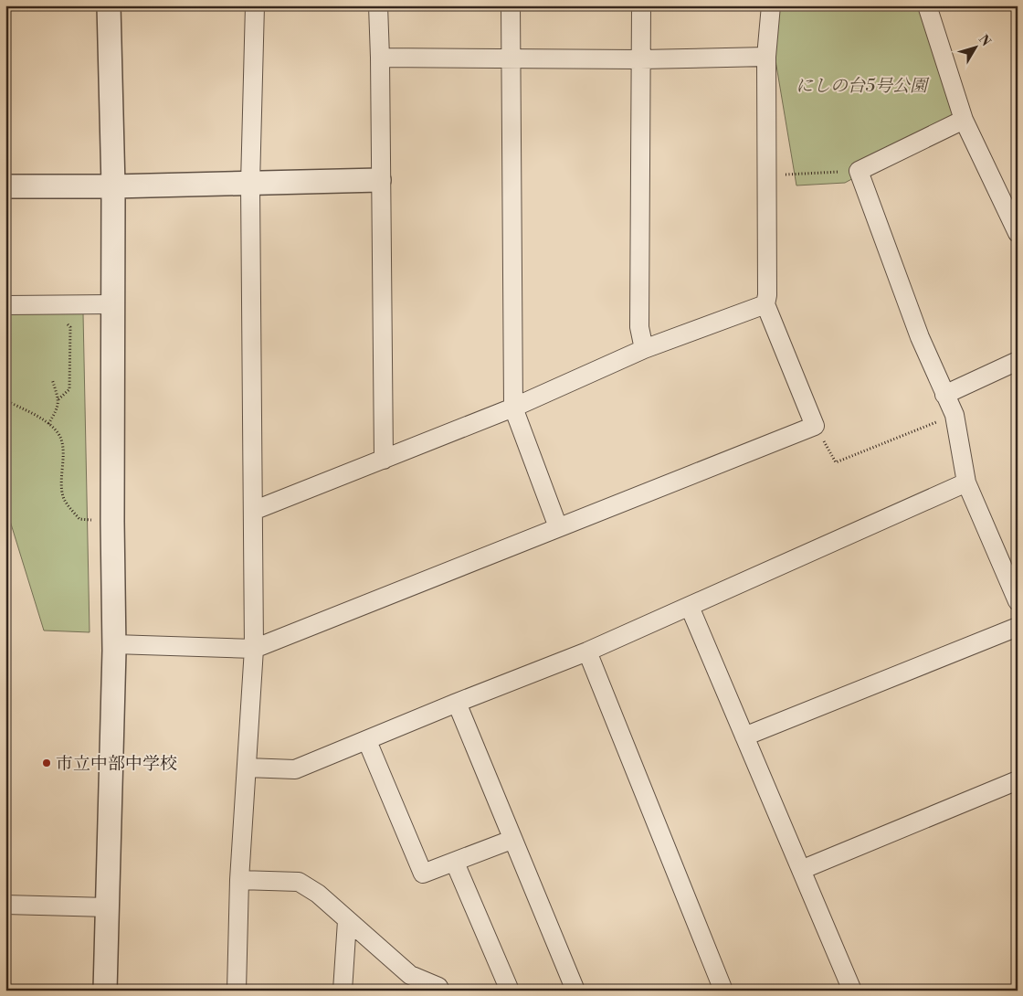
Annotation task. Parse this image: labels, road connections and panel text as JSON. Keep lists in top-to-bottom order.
{
  "parks": ["にしの台5号公園"],
  "places": ["市立中部中学校"],
  "north": "top right"
}
